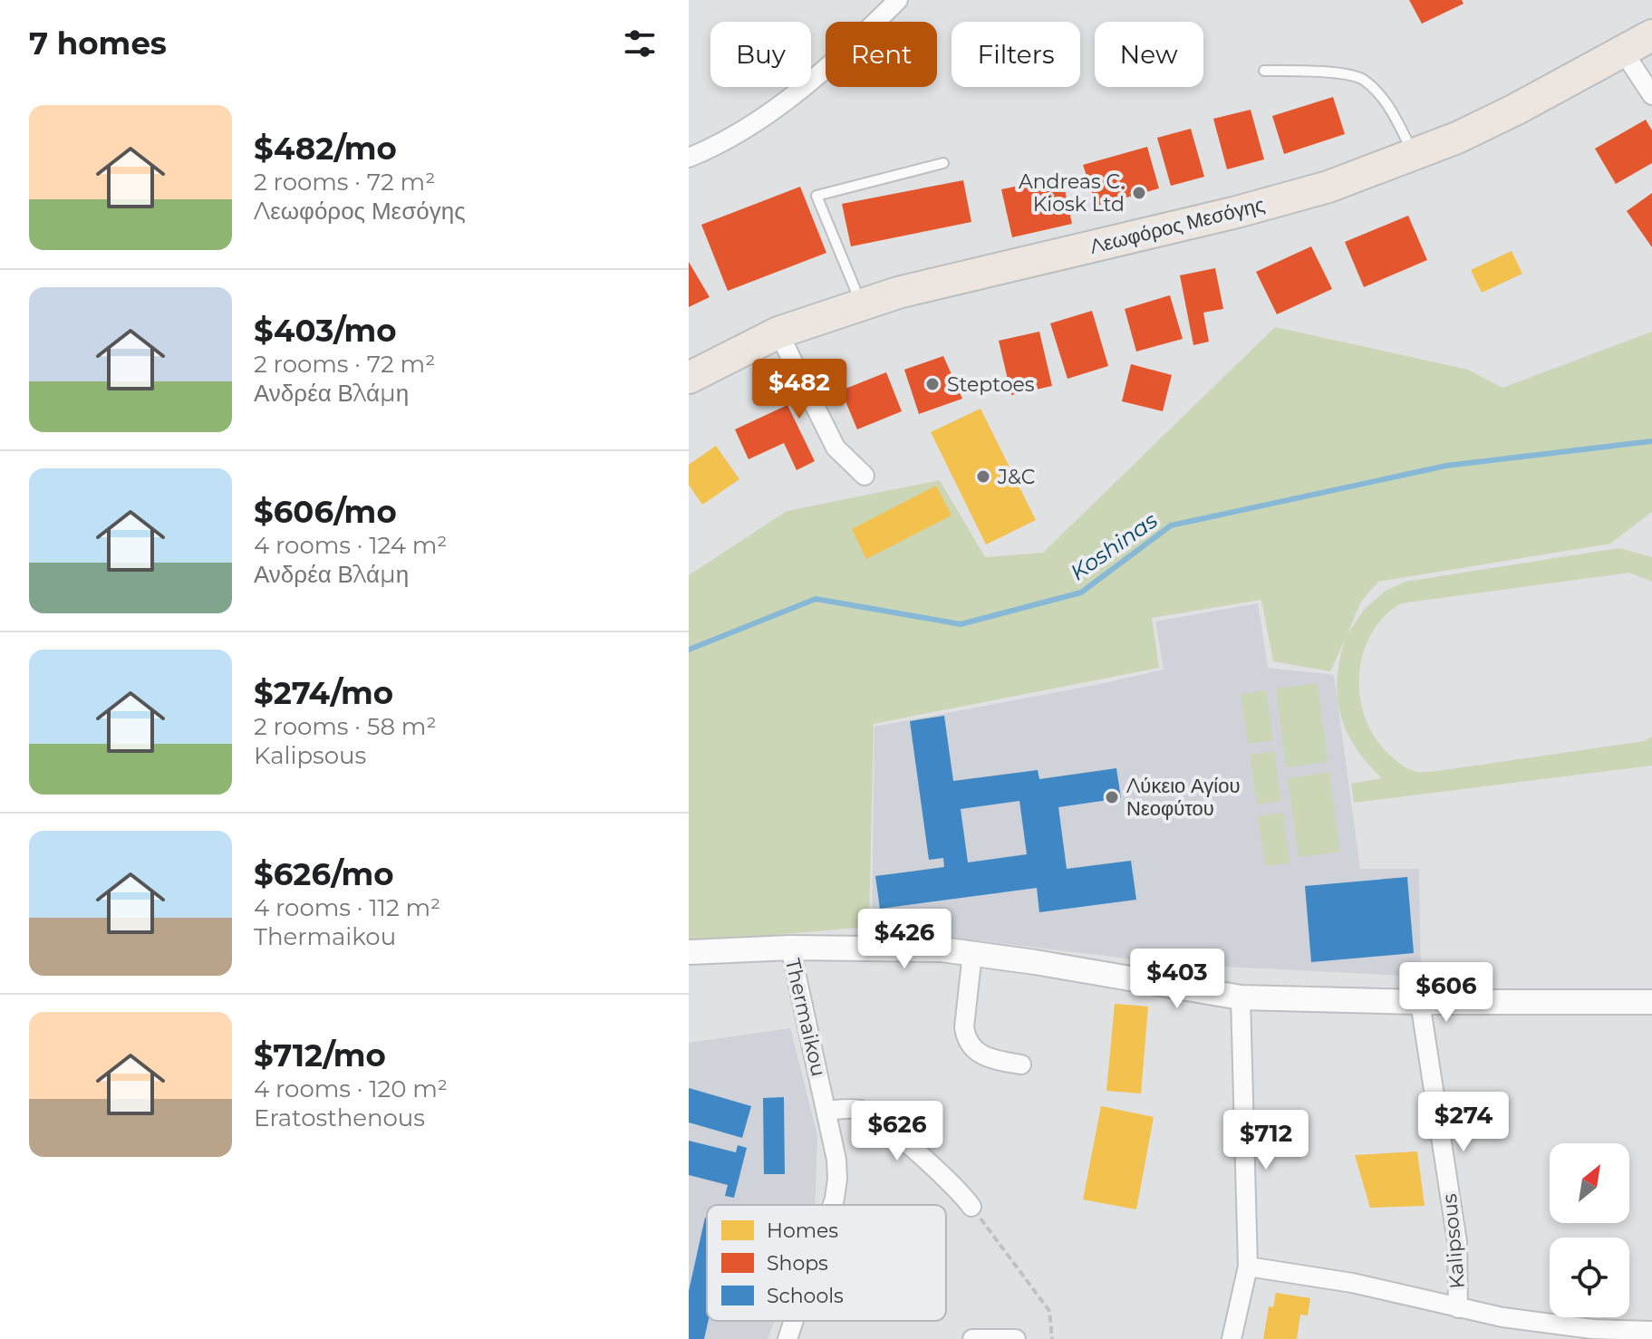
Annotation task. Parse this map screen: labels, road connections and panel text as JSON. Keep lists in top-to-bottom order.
{
  "streets": {
    "main road": ["Λεωφόρος Μεσόγης"],
    "street": ["Thermaikou", "Kalipsous"]
  },
  "water": ["Koshinas"],
  "places": [
    "Andreas C. Kiosk Ltd",
    "Steptoes",
    "J&C",
    "Λύκειο Αγίου Νεοφύτου"
  ],
  "legend": ["Homes", "Shops", "Schools"],
  "north": "top right",
  "page": {
    "heading": "7 homes",
    "chip": [
      "Buy",
      "Rent",
      "Filters",
      "New"
    ],
    "list": [
      {
        "name": "$482/mo",
        "note": "2 rooms · 72 m² · Λεωφόρος Μεσόγης"
      },
      {
        "name": "$403/mo",
        "note": "2 rooms · 72 m² · Ανδρέα Βλάμη"
      },
      {
        "name": "$606/mo",
        "note": "4 rooms · 124 m² · Ανδρέα Βλάμη"
      },
      {
        "name": "$274/mo",
        "note": "2 rooms · 58 m² · Kalipsous"
      },
      {
        "name": "$626/mo",
        "note": "4 rooms · 112 m² · Thermaikou"
      },
      {
        "name": "$712/mo",
        "note": "4 rooms · 120 m² · Eratosthenous"
      }
    ],
    "price": [
      "$482",
      "$426",
      "$403",
      "$606",
      "$274",
      "$626",
      "$712"
    ]
  }
}
